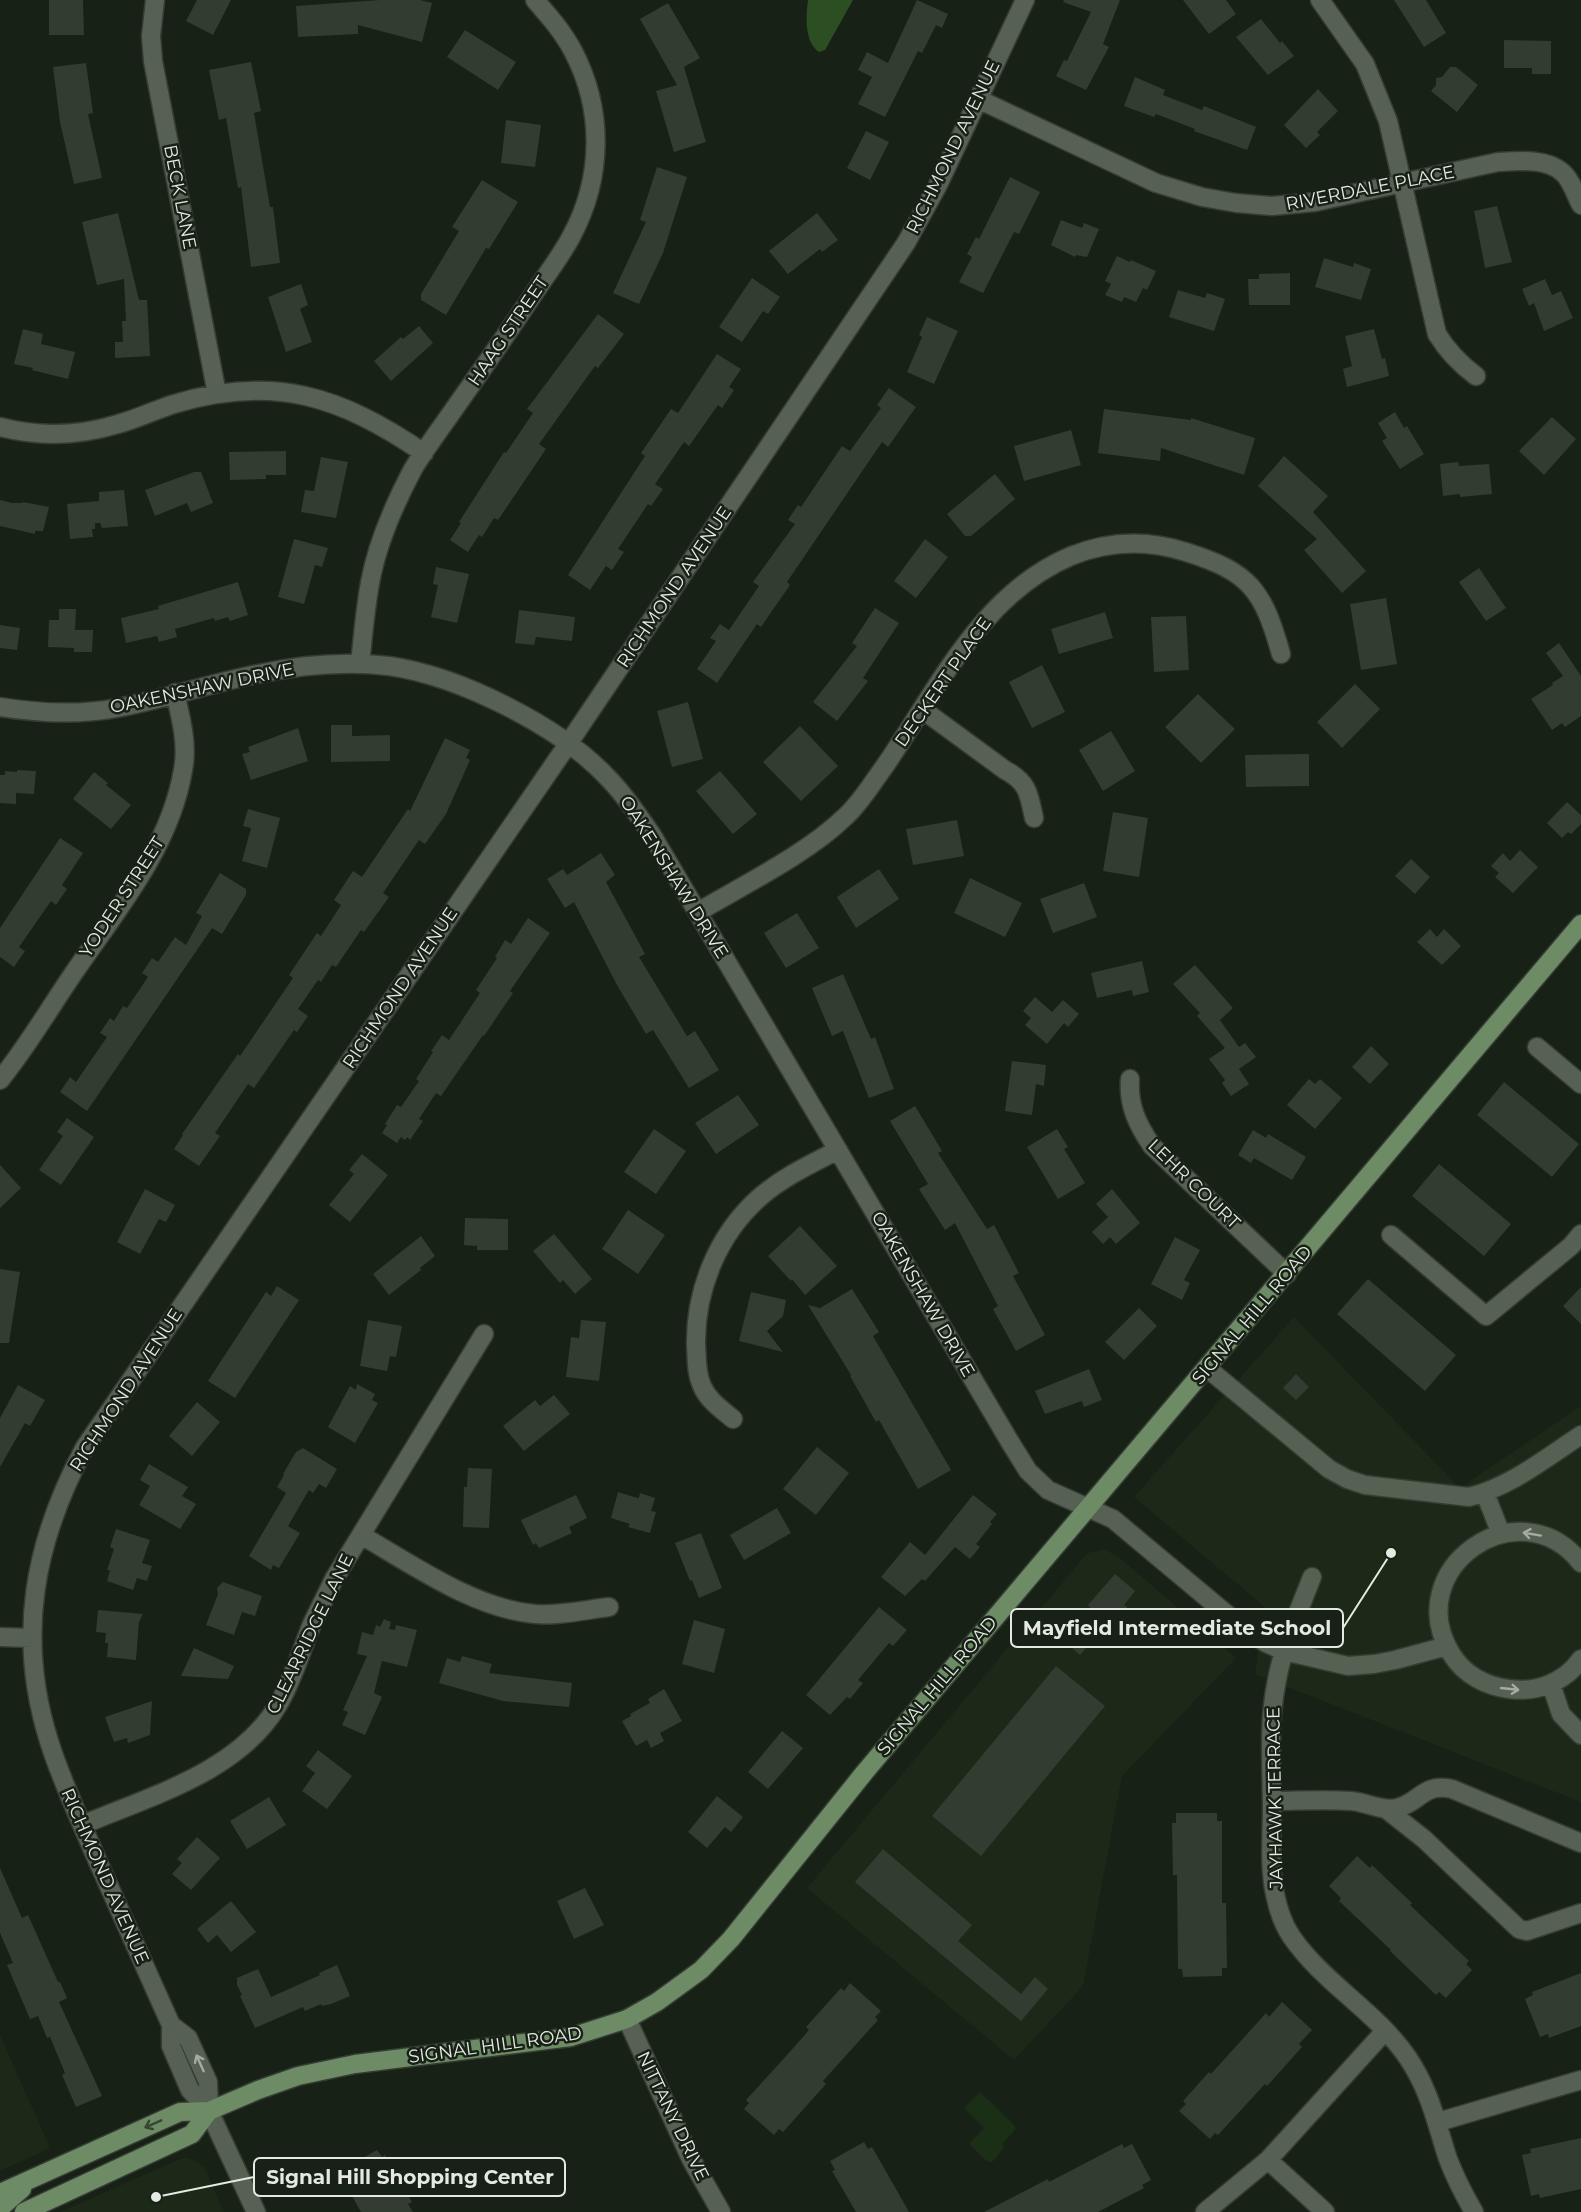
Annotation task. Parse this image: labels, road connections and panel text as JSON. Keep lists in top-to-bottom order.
{
  "streets": {
    "main road": ["SIGNAL HILL ROAD"],
    "street": [
      "RICHMOND AVENUE",
      "RIVERDALE PLACE",
      "BECK LANE",
      "HAAG STREET",
      "DECKERT PLACE",
      "OAKENSHAW DRIVE",
      "YODER STREET",
      "LEHR COURT",
      "CLEARRIDGE LANE",
      "JAYHAWK TERRACE",
      "NITTANY DRIVE"
    ]
  },
  "crossings": [
    ["RICHMOND AVENUE", "RIVERDALE PLACE"],
    ["RICHMOND AVENUE", "OAKENSHAW DRIVE"],
    ["RICHMOND AVENUE", "SIGNAL HILL ROAD"],
    ["RICHMOND AVENUE", "CLEARRIDGE LANE"],
    ["HAAG STREET", "OAKENSHAW DRIVE"],
    ["DECKERT PLACE", "OAKENSHAW DRIVE"],
    ["OAKENSHAW DRIVE", "YODER STREET"],
    ["OAKENSHAW DRIVE", "SIGNAL HILL ROAD"],
    ["OAKENSHAW DRIVE", "JAYHAWK TERRACE"],
    ["LEHR COURT", "SIGNAL HILL ROAD"],
    ["SIGNAL HILL ROAD", "NITTANY DRIVE"]
  ],
  "places": ["Mayfield Intermediate School", "Signal Hill Shopping Center"]
}
